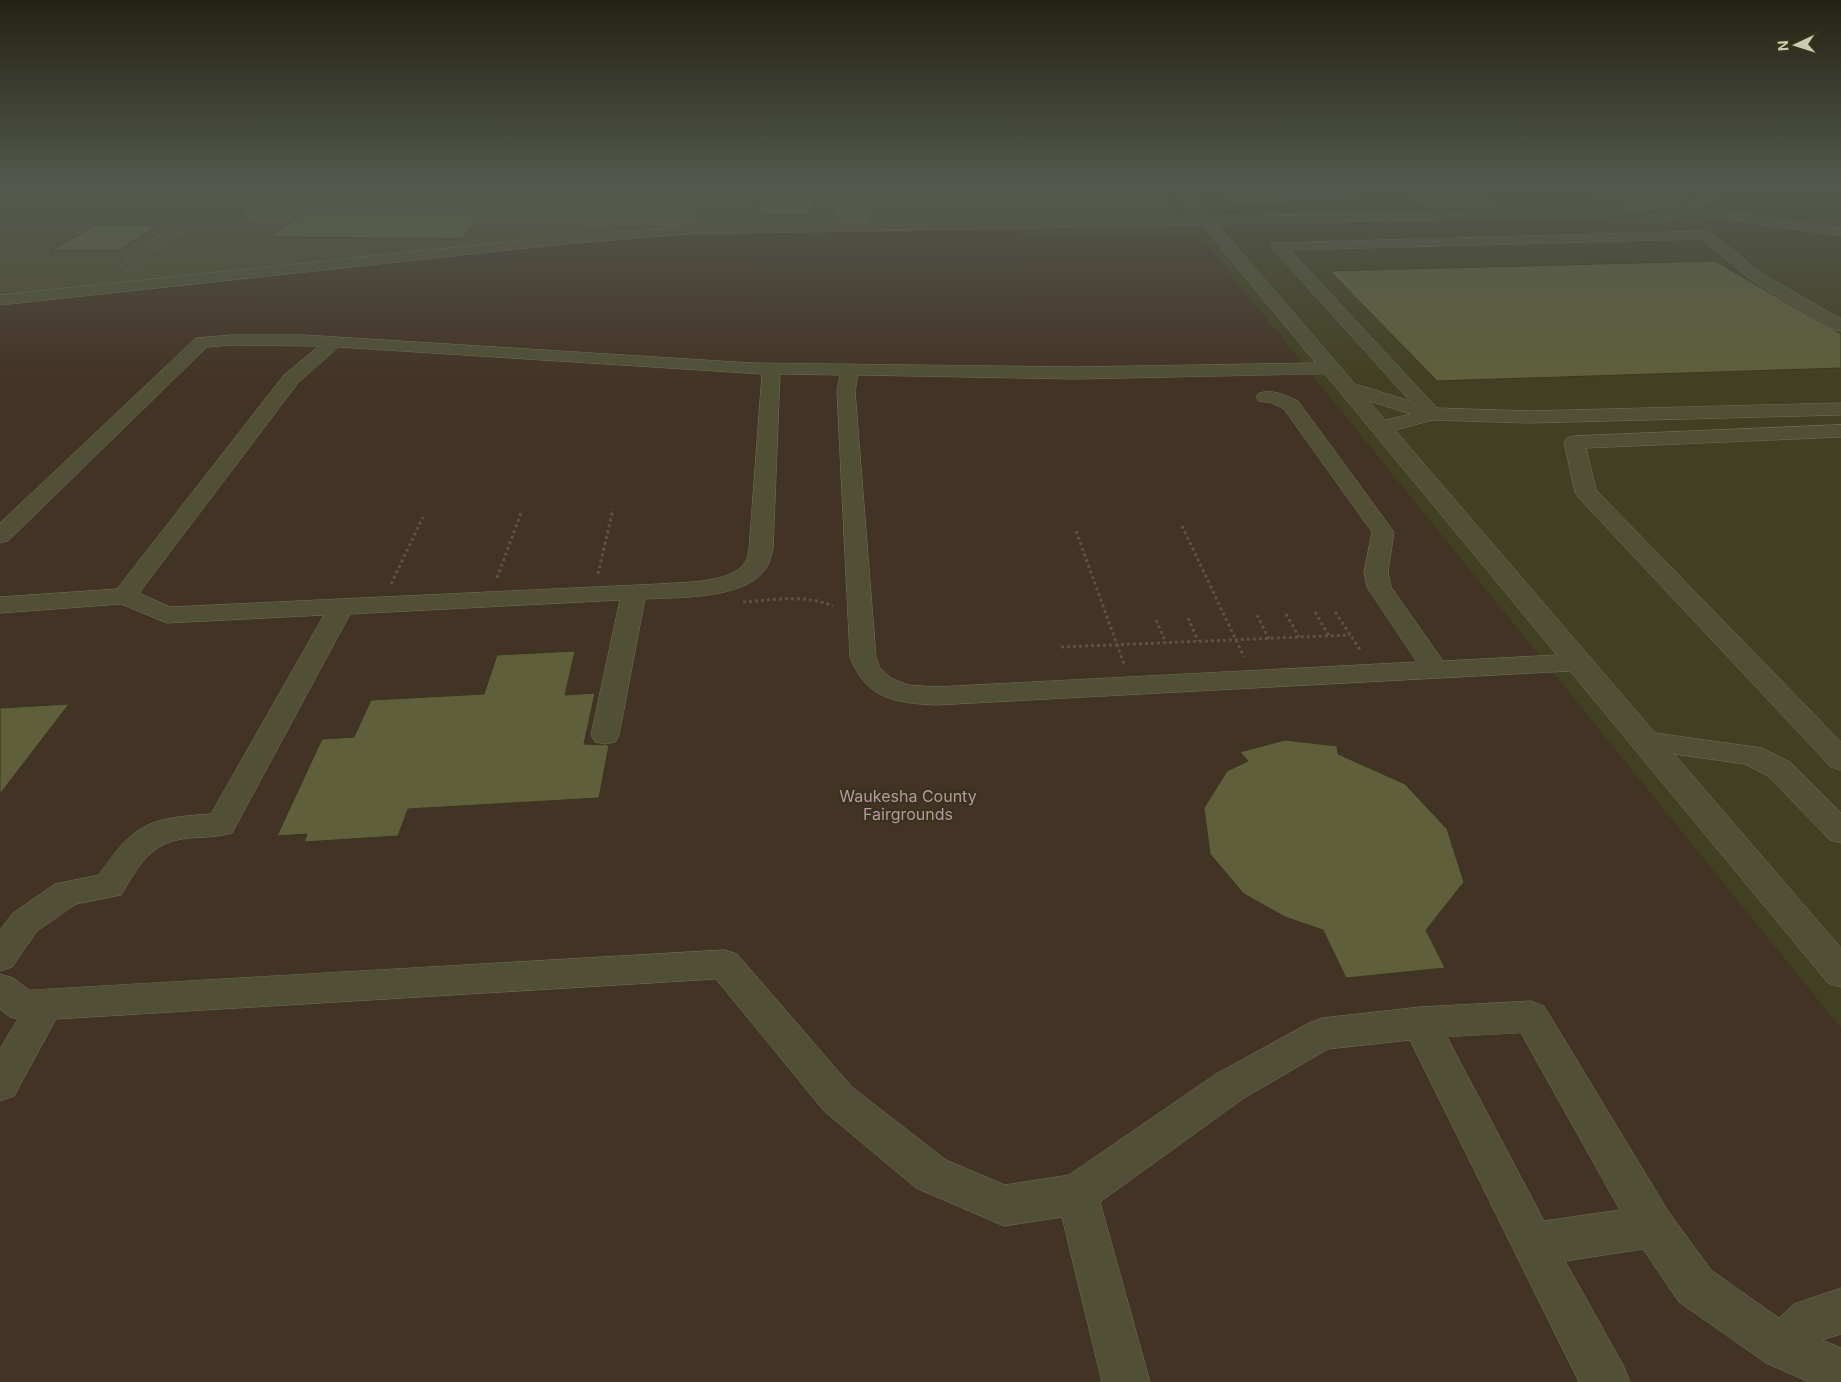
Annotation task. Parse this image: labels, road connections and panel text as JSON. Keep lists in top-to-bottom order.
{
  "parks": ["Waukesha County Fairgrounds"],
  "north": "left"
}
